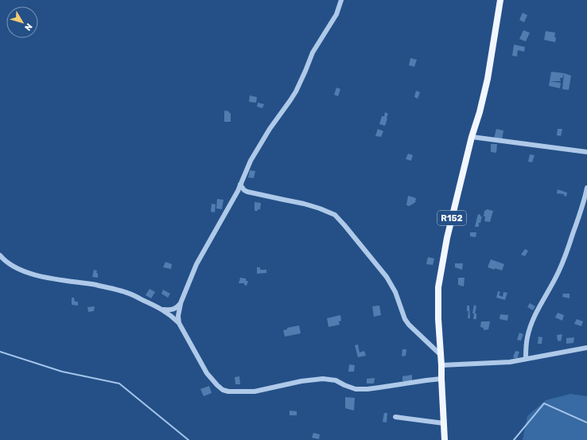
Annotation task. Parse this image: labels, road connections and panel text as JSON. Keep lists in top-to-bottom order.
{
  "streets": {
    "main road": ["R152"]
  },
  "north": "bottom right"
}
